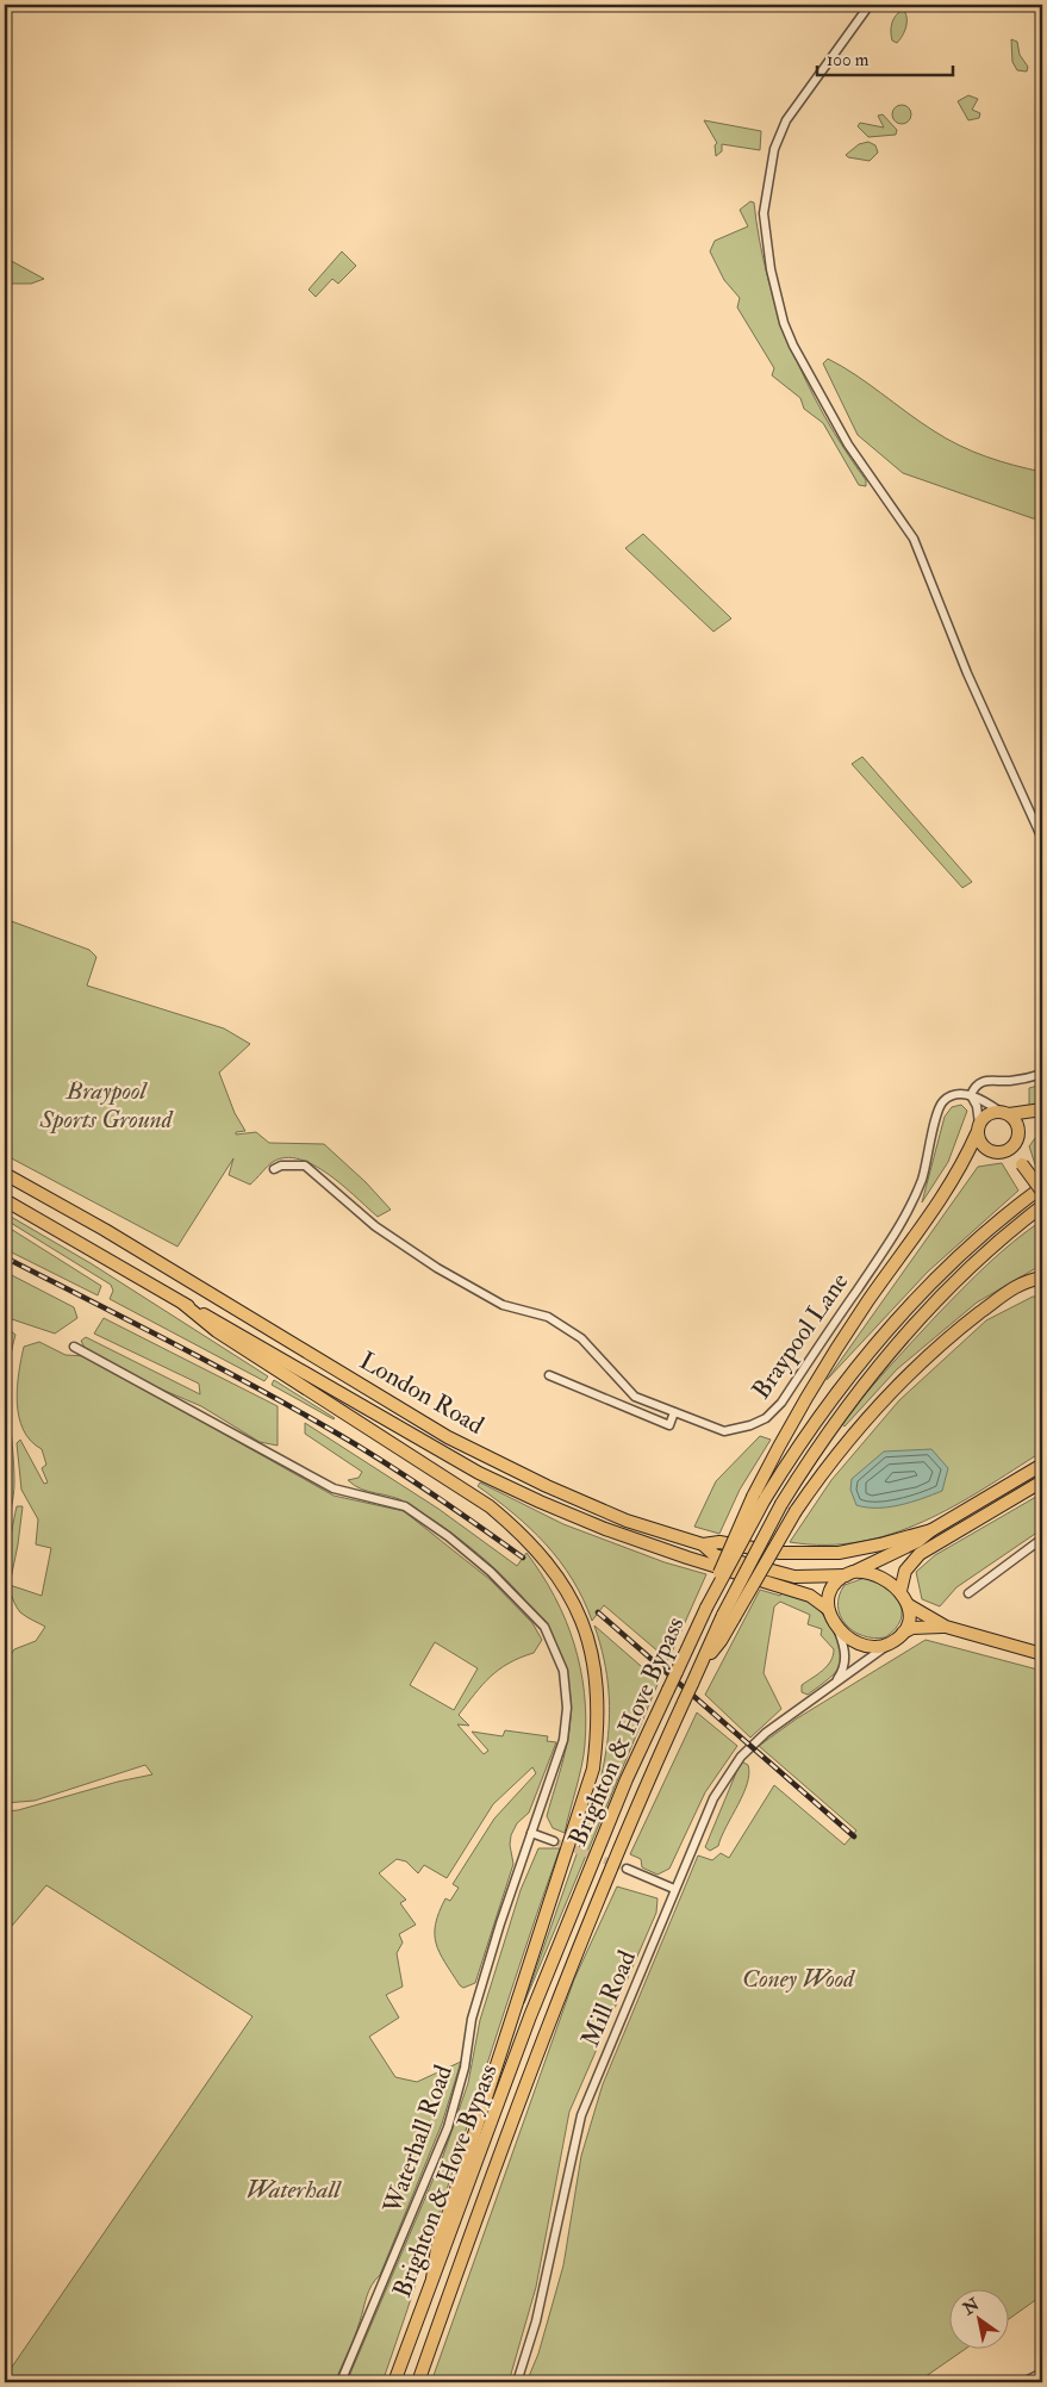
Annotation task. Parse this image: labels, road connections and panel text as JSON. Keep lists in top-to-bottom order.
{
  "streets": {
    "highway": ["London Road", "Brighton & Hove Bypass"],
    "street": ["Braypool Lane", "Mill Road", "Waterhall Road"]
  },
  "crossings": [
    ["London Road", "Mill Road"]
  ],
  "parks": ["Braypool Sports Ground", "Coney Wood", "Waterhall"],
  "scale_bar": "100 m",
  "north": "top left"
}
